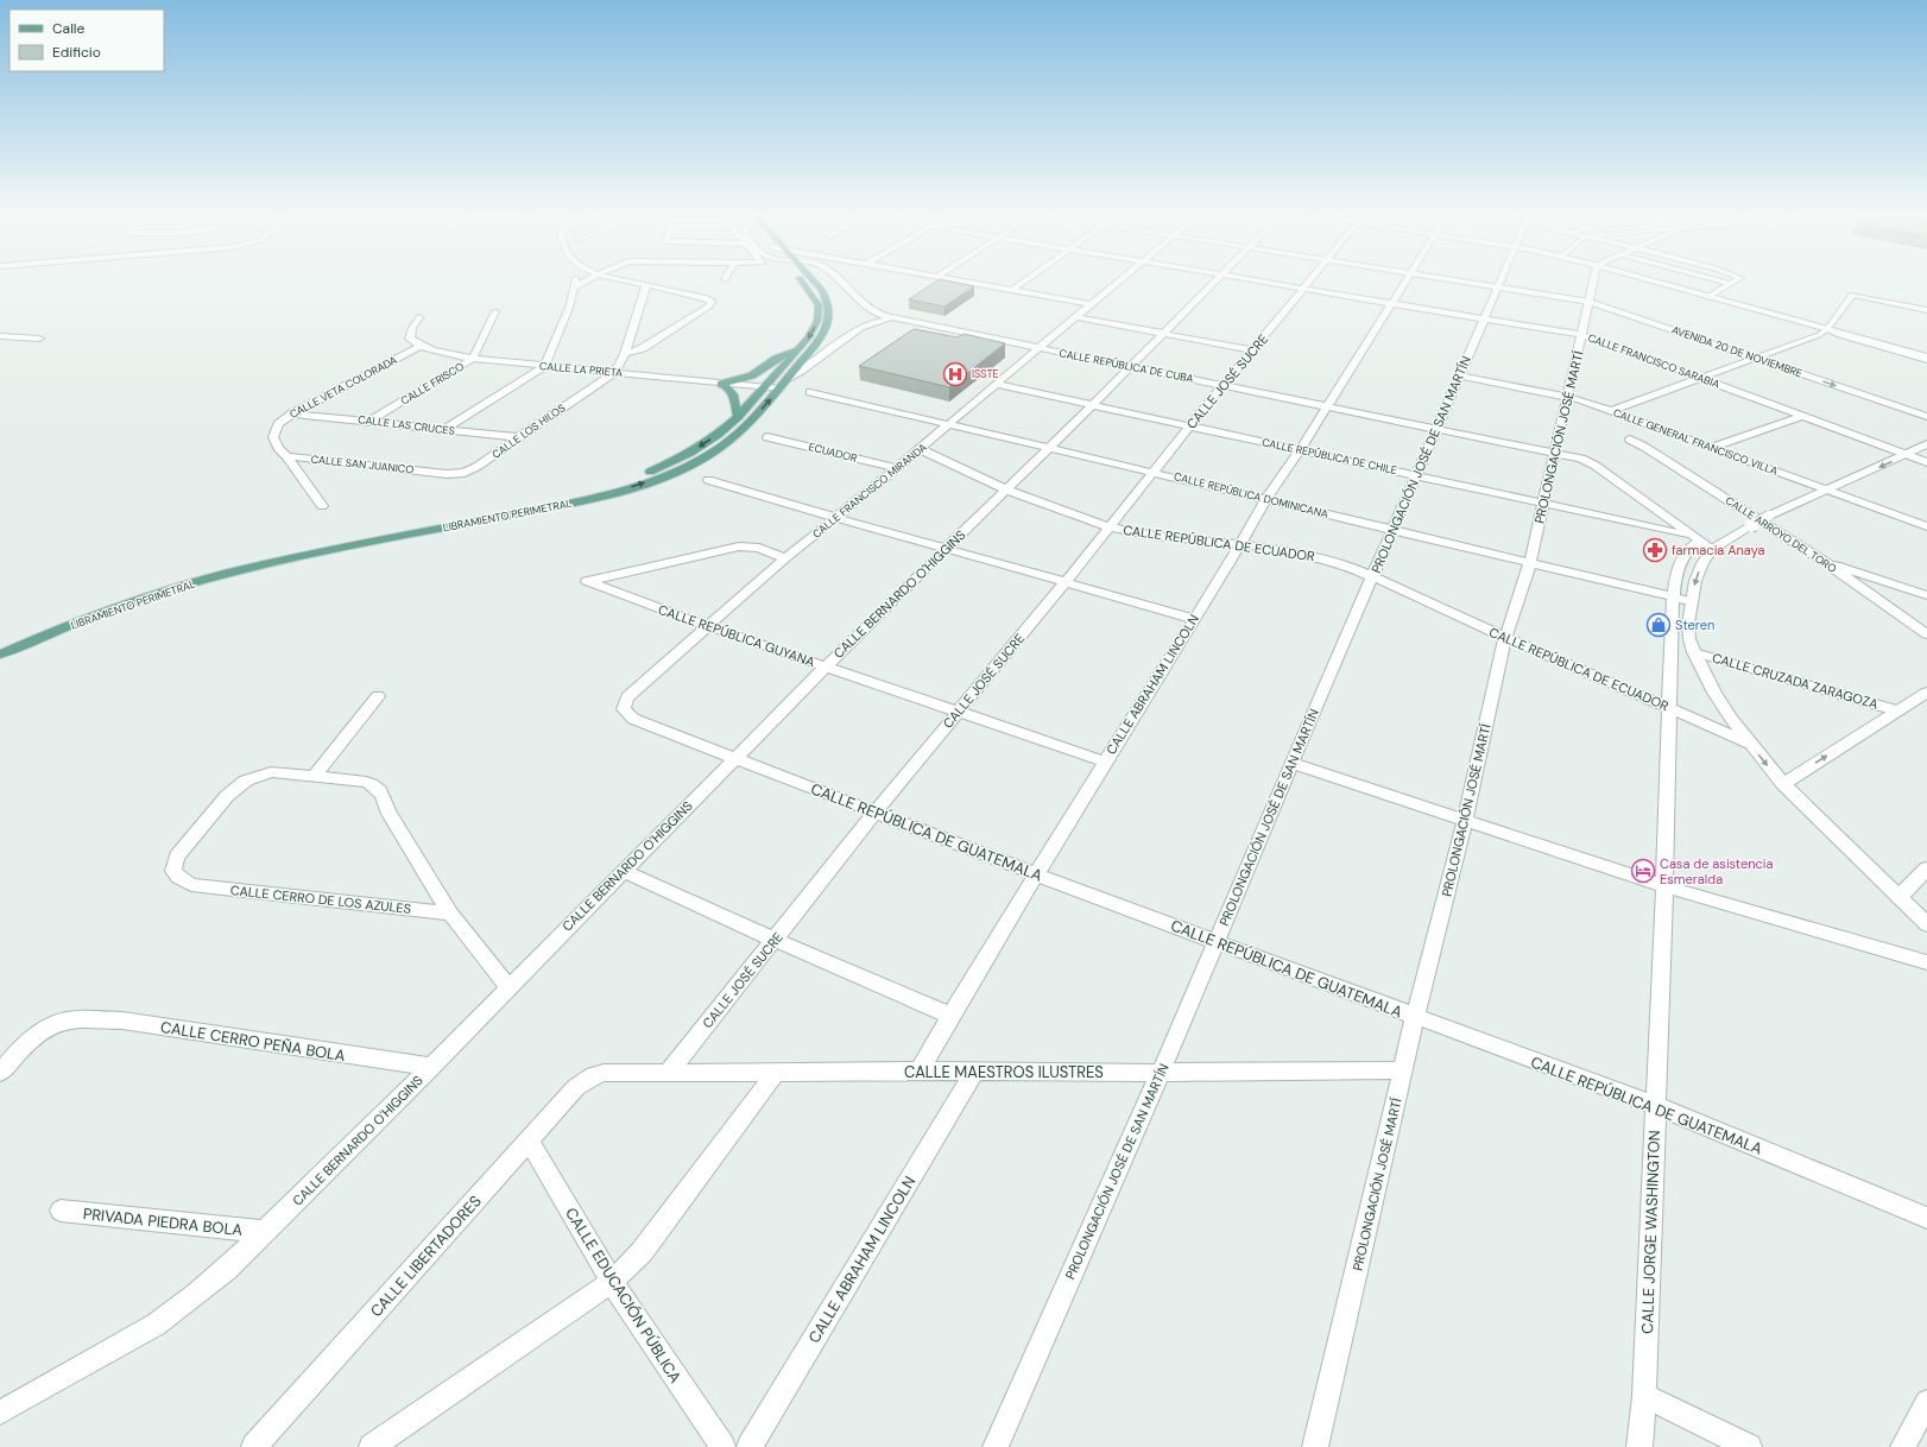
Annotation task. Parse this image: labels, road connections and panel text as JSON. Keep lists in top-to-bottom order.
{
  "streets": {
    "main road": ["LIBRAMIENTO PERIMETRAL"],
    "street": [
      "AVENIDA 20 DE NOVIEMBRE",
      "CALLE FRANCISCO SARABIA",
      "CALLE REPÚBLICA DE CUBA",
      "CALLE LA PRIETA",
      "CALLE JOSÉ SUCRE",
      "CALLE FRISCO",
      "CALLE VETA COLORADA",
      "CALLE LAS CRUCES",
      "CALLE LOS HILOS",
      "PROLONGACIÓN JOSÉ MARTÍ",
      "CALLE GENERAL FRANCISCO VILLA",
      "ECUADOR",
      "CALLE REPÚBLICA DE CHILE",
      "CALLE SAN JUANICO",
      "PROLONGACIÓN JOSÉ DE SAN MARTÍN",
      "CALLE FRANCISCO MIRANDA",
      "CALLE REPÚBLICA DOMINICANA",
      "CALLE ARROYO DEL TORO",
      "CALLE REPÚBLICA DE ECUADOR",
      "CALLE BERNARDO O'HIGGINS",
      "CALLE REPÚBLICA GUYANA",
      "CALLE CRUZADA ZARAGOZA",
      "CALLE ABRAHAM LINCOLN",
      "CALLE REPÚBLICA DE GUATEMALA",
      "CALLE CERRO DE LOS AZULES",
      "CALLE CERRO PEÑA BOLA",
      "CALLE MAESTROS ILUSTRES",
      "PRIVADA PIEDRA BOLA",
      "CALLE JORGE WASHINGTON",
      "CALLE LIBERTADORES",
      "CALLE EDUCACIÓN PÚBLICA"
    ]
  },
  "crossings": [
    ["AVENIDA 20 DE NOVIEMBRE", "PROLONGACIÓN JOSÉ MARTÍ"],
    ["AVENIDA 20 DE NOVIEMBRE", "PROLONGACIÓN JOSÉ DE SAN MARTÍN"],
    ["CALLE FRANCISCO SARABIA", "CALLE JOSÉ SUCRE"],
    ["CALLE FRANCISCO SARABIA", "PROLONGACIÓN JOSÉ MARTÍ"],
    ["CALLE FRANCISCO SARABIA", "PROLONGACIÓN JOSÉ DE SAN MARTÍN"],
    ["CALLE FRANCISCO SARABIA", "CALLE ABRAHAM LINCOLN"],
    ["CALLE REPÚBLICA DE CUBA", "CALLE JOSÉ SUCRE"],
    ["CALLE REPÚBLICA DE CUBA", "PROLONGACIÓN JOSÉ MARTÍ"],
    ["CALLE REPÚBLICA DE CUBA", "CALLE REPÚBLICA DE CHILE"],
    ["CALLE REPÚBLICA DE CUBA", "PROLONGACIÓN JOSÉ DE SAN MARTÍN"],
    ["CALLE REPÚBLICA DE CUBA", "CALLE FRANCISCO MIRANDA"],
    ["CALLE REPÚBLICA DE CUBA", "LIBRAMIENTO PERIMETRAL"],
    ["CALLE REPÚBLICA DE CUBA", "CALLE BERNARDO O'HIGGINS"],
    ["CALLE REPÚBLICA DE CUBA", "CALLE ABRAHAM LINCOLN"],
    ["CALLE REPÚBLICA DE CUBA", "CALLE JORGE WASHINGTON"],
    ["CALLE LA PRIETA", "CALLE FRISCO"],
    ["CALLE LA PRIETA", "CALLE VETA COLORADA"],
    ["CALLE LA PRIETA", "CALLE LOS HILOS"],
    ["CALLE LA PRIETA", "LIBRAMIENTO PERIMETRAL"],
    ["CALLE JOSÉ SUCRE", "CALLE REPÚBLICA DE CHILE"],
    ["CALLE JOSÉ SUCRE", "CALLE REPÚBLICA DOMINICANA"],
    ["CALLE JOSÉ SUCRE", "CALLE REPÚBLICA DE ECUADOR"],
    ["CALLE JOSÉ SUCRE", "CALLE REPÚBLICA GUYANA"],
    ["CALLE JOSÉ SUCRE", "CALLE REPÚBLICA DE GUATEMALA"],
    ["CALLE JOSÉ SUCRE", "CALLE MAESTROS ILUSTRES"],
    ["CALLE FRISCO", "CALLE LAS CRUCES"],
    ["CALLE VETA COLORADA", "CALLE LAS CRUCES"],
    ["CALLE VETA COLORADA", "CALLE SAN JUANICO"],
    ["CALLE LAS CRUCES", "CALLE LOS HILOS"],
    ["CALLE LOS HILOS", "CALLE SAN JUANICO"],
    ["PROLONGACIÓN JOSÉ MARTÍ", "CALLE GENERAL FRANCISCO VILLA"],
    ["PROLONGACIÓN JOSÉ MARTÍ", "CALLE REPÚBLICA DE CHILE"],
    ["PROLONGACIÓN JOSÉ MARTÍ", "CALLE REPÚBLICA DOMINICANA"],
    ["PROLONGACIÓN JOSÉ MARTÍ", "CALLE REPÚBLICA DE ECUADOR"],
    ["PROLONGACIÓN JOSÉ MARTÍ", "CALLE REPÚBLICA DE GUATEMALA"],
    ["PROLONGACIÓN JOSÉ MARTÍ", "CALLE MAESTROS ILUSTRES"],
    ["CALLE GENERAL FRANCISCO VILLA", "PROLONGACIÓN JOSÉ DE SAN MARTÍN"],
    ["ECUADOR", "CALLE FRANCISCO MIRANDA"],
    ["CALLE REPÚBLICA DE CHILE", "PROLONGACIÓN JOSÉ DE SAN MARTÍN"],
    ["CALLE REPÚBLICA DE CHILE", "CALLE FRANCISCO MIRANDA"],
    ["CALLE REPÚBLICA DE CHILE", "CALLE BERNARDO O'HIGGINS"],
    ["CALLE REPÚBLICA DE CHILE", "CALLE ABRAHAM LINCOLN"],
    ["CALLE REPÚBLICA DE CHILE", "CALLE JORGE WASHINGTON"],
    ["PROLONGACIÓN JOSÉ DE SAN MARTÍN", "CALLE REPÚBLICA DOMINICANA"],
    ["PROLONGACIÓN JOSÉ DE SAN MARTÍN", "CALLE REPÚBLICA DE ECUADOR"],
    ["PROLONGACIÓN JOSÉ DE SAN MARTÍN", "CALLE REPÚBLICA DE GUATEMALA"],
    ["PROLONGACIÓN JOSÉ DE SAN MARTÍN", "CALLE MAESTROS ILUSTRES"],
    ["CALLE FRANCISCO MIRANDA", "CALLE REPÚBLICA DOMINICANA"],
    ["CALLE FRANCISCO MIRANDA", "CALLE REPÚBLICA DE ECUADOR"],
    ["CALLE FRANCISCO MIRANDA", "CALLE REPÚBLICA GUYANA"],
    ["CALLE FRANCISCO MIRANDA", "CALLE REPÚBLICA DE GUATEMALA"],
    ["CALLE REPÚBLICA DOMINICANA", "CALLE BERNARDO O'HIGGINS"],
    ["CALLE REPÚBLICA DOMINICANA", "CALLE ABRAHAM LINCOLN"],
    ["CALLE REPÚBLICA DOMINICANA", "CALLE JORGE WASHINGTON"],
    ["CALLE REPÚBLICA DE ECUADOR", "CALLE BERNARDO O'HIGGINS"],
    ["CALLE REPÚBLICA DE ECUADOR", "CALLE ABRAHAM LINCOLN"],
    ["CALLE REPÚBLICA DE ECUADOR", "CALLE JORGE WASHINGTON"],
    ["CALLE BERNARDO O'HIGGINS", "CALLE REPÚBLICA GUYANA"],
    ["CALLE BERNARDO O'HIGGINS", "CALLE REPÚBLICA DE GUATEMALA"],
    ["CALLE BERNARDO O'HIGGINS", "CALLE CERRO PEÑA BOLA"],
    ["CALLE BERNARDO O'HIGGINS", "PRIVADA PIEDRA BOLA"],
    ["CALLE REPÚBLICA GUYANA", "CALLE ABRAHAM LINCOLN"],
    ["CALLE ABRAHAM LINCOLN", "CALLE REPÚBLICA DE GUATEMALA"],
    ["CALLE ABRAHAM LINCOLN", "CALLE MAESTROS ILUSTRES"],
    ["CALLE REPÚBLICA DE GUATEMALA", "CALLE JORGE WASHINGTON"],
    ["CALLE MAESTROS ILUSTRES", "CALLE LIBERTADORES"],
    ["CALLE LIBERTADORES", "CALLE EDUCACIÓN PÚBLICA"]
  ],
  "places": {
    "hospital": ["ISSTE"],
    "pharmacy": ["farmacia Anaya"],
    "shop": ["Steren"],
    "hotel": ["Casa de asistencia Esmeralda"]
  },
  "legend": ["Calle", "Edificio"]
}
